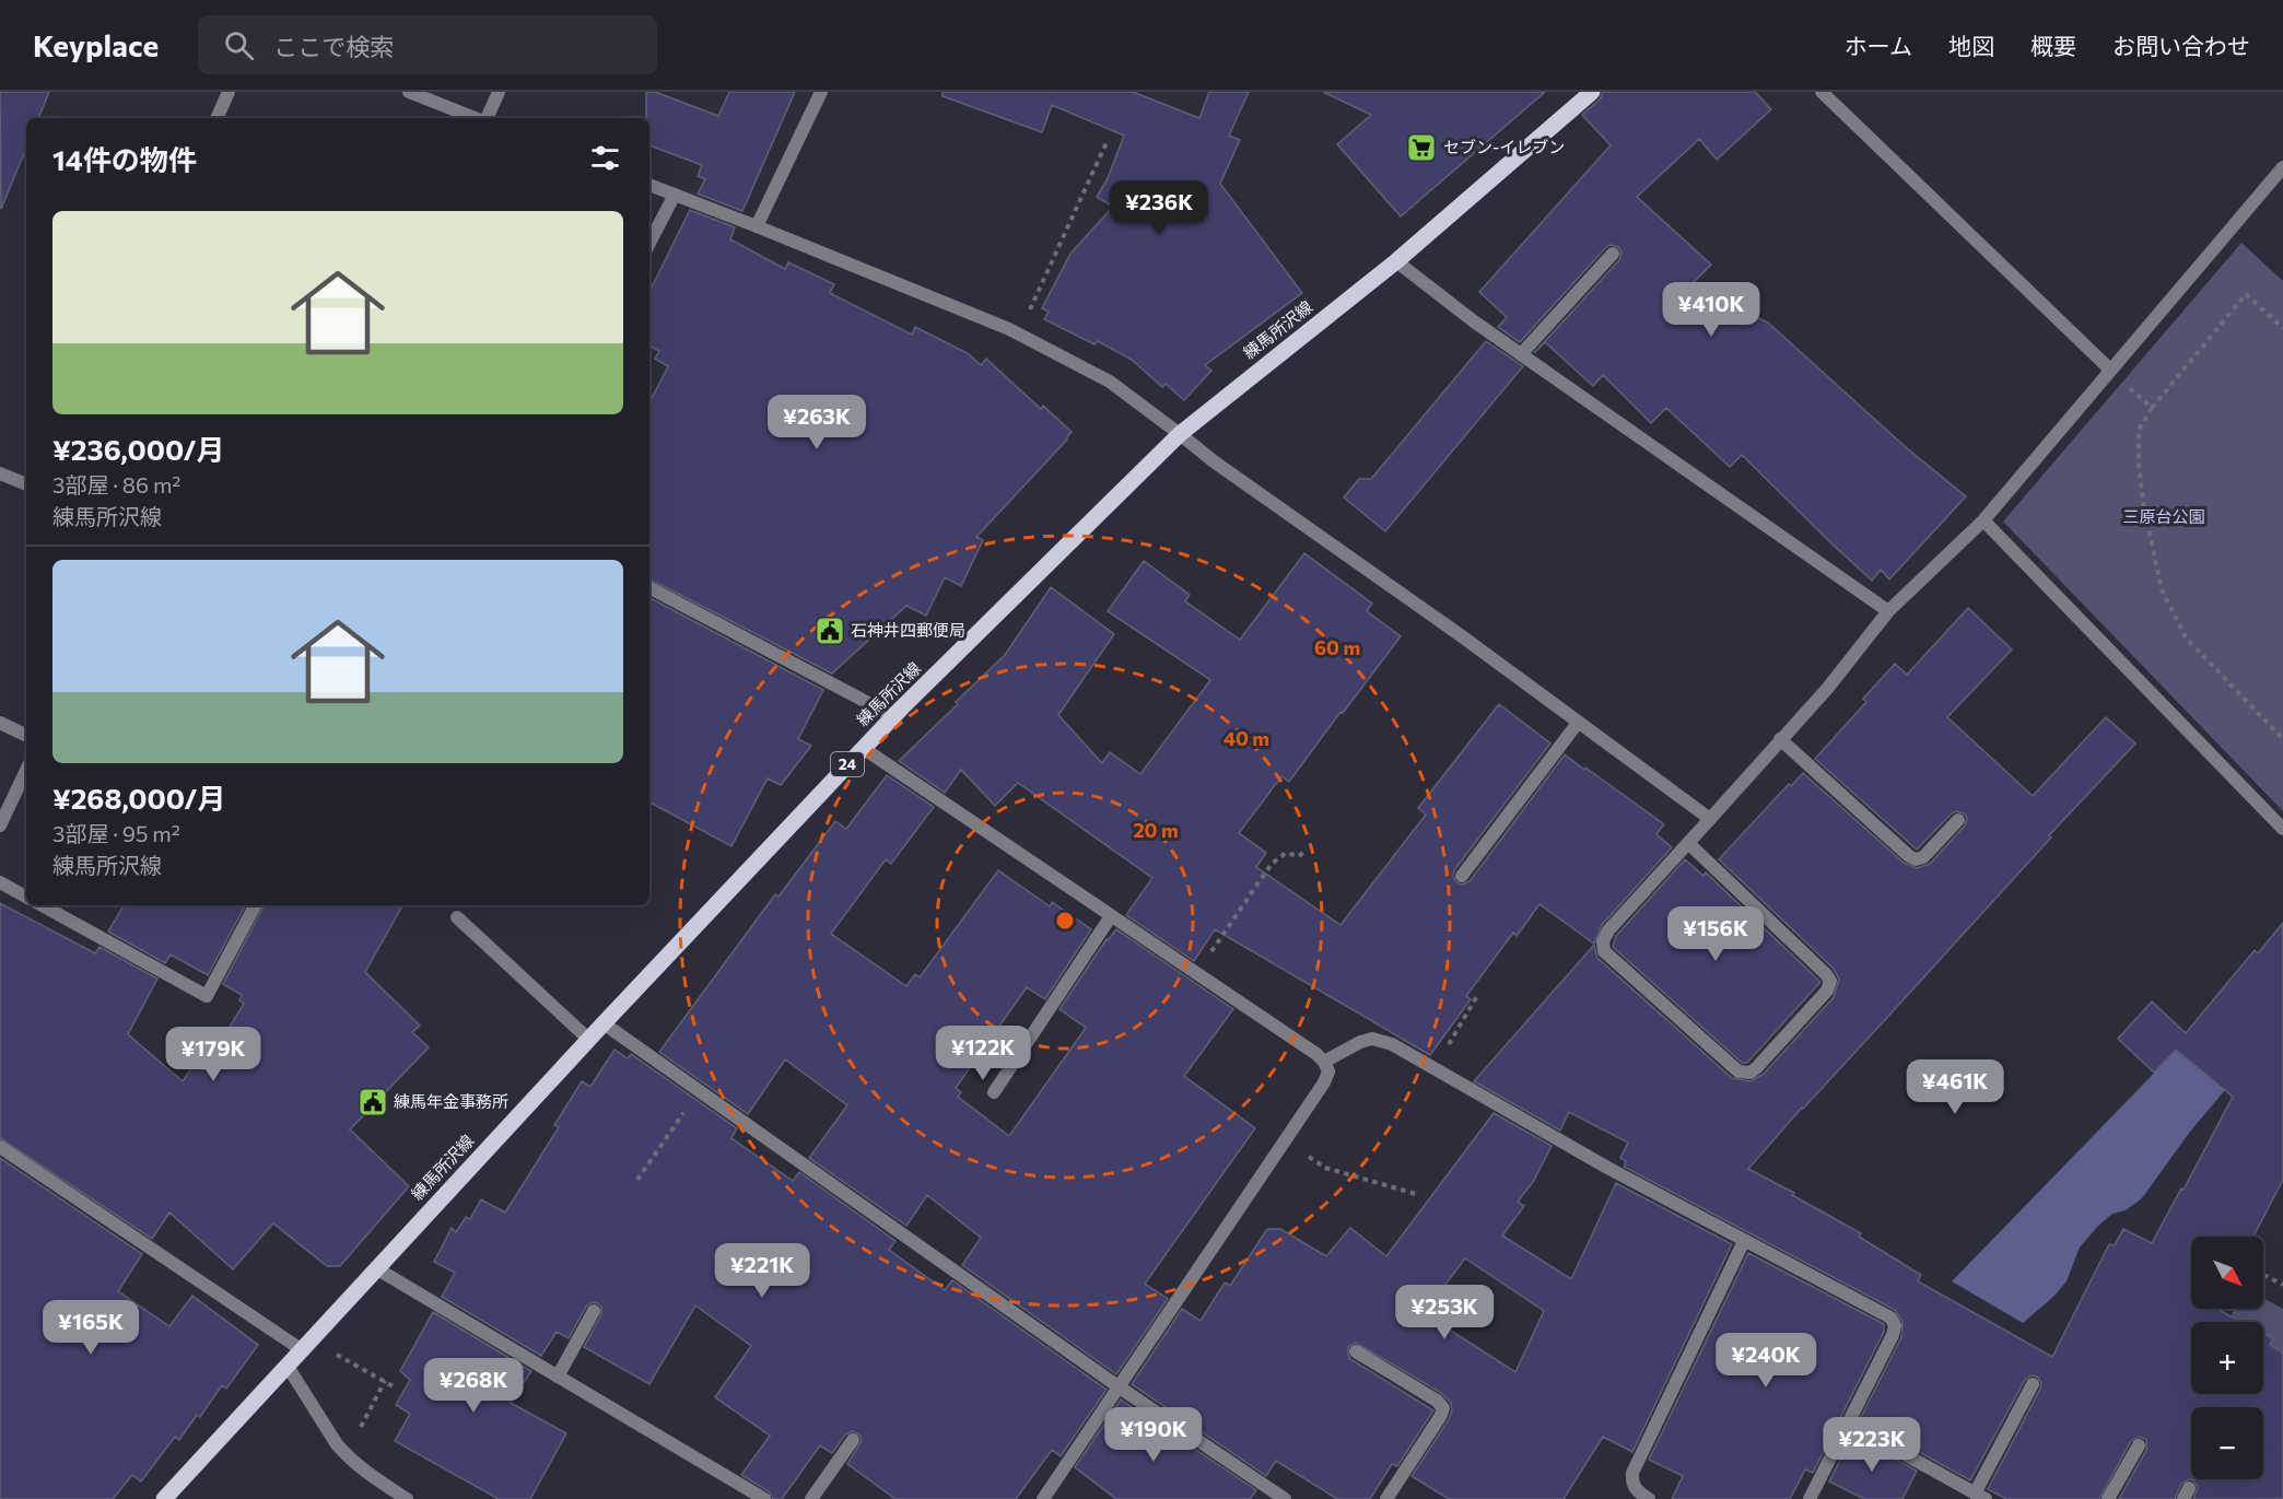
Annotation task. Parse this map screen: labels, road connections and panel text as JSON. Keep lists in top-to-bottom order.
{
  "streets": {
    "main road": ["練馬所沢線", "24"]
  },
  "parks": ["三原台公園"],
  "places": {
    "supermarket": ["セブン-イレブン"],
    "public building": ["石神井四郵便局", "練馬年金事務所"]
  },
  "north": "bottom right",
  "page": {
    "header": "Keyplace",
    "search": "ここで検索",
    "nav": [
      "ホーム",
      "地図",
      "概要",
      "お問い合わせ"
    ],
    "heading": "14件の物件",
    "price": [
      "¥236K",
      "¥410K",
      "¥263K",
      "¥156K",
      "¥122K",
      "¥179K",
      "¥461K",
      "¥221K",
      "¥253K",
      "¥165K",
      "¥240K",
      "¥268K",
      "¥190K",
      "¥223K"
    ],
    "list": [
      {
        "name": "¥236,000/月",
        "note": "3部屋 · 86 m² · 練馬所沢線"
      },
      {
        "name": "¥268,000/月",
        "note": "3部屋 · 95 m² · 練馬所沢線"
      }
    ],
    "map_buttons": ["+", "−"]
  },
  "rings": ["60 m", "40 m", "20 m"]
}
